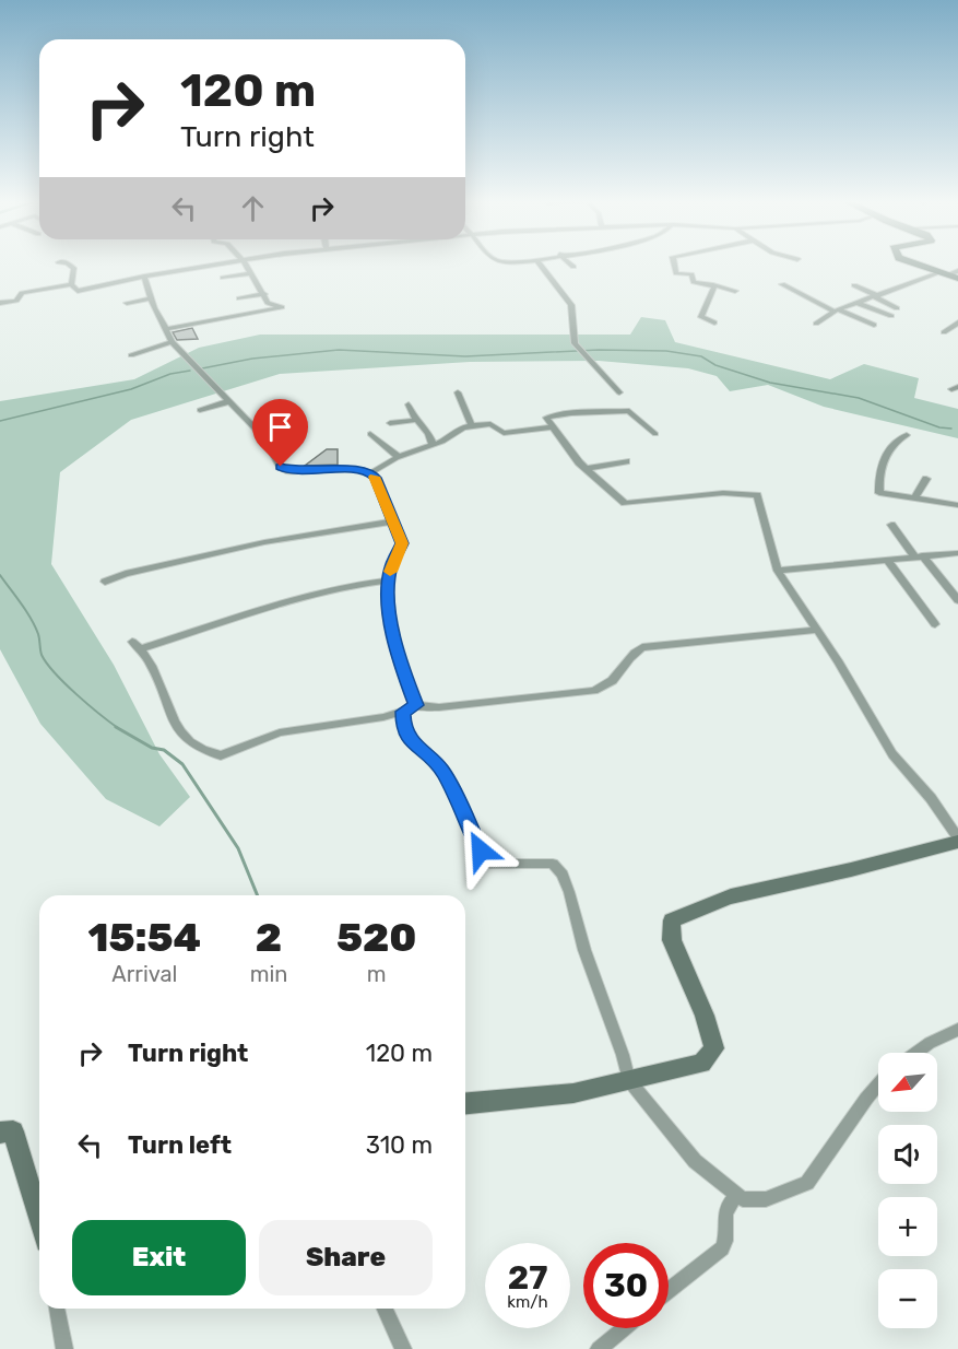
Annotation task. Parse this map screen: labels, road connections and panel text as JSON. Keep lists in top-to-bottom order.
{
  "north": "bottom left",
  "page": {
    "turn": ["120 m", "Turn right"],
    "eta": [
      "15:54",
      "Arrival",
      "2",
      "min",
      "520",
      "m"
    ],
    "list": [
      {
        "name": "Turn right",
        "value": "120 m"
      },
      {
        "name": "Turn left",
        "value": "310 m"
      }
    ],
    "map_buttons": ["+", "−"],
    "buttons": ["Exit", "Share"],
    "speed": "27 km/h",
    "limit": "30"
  }
}
